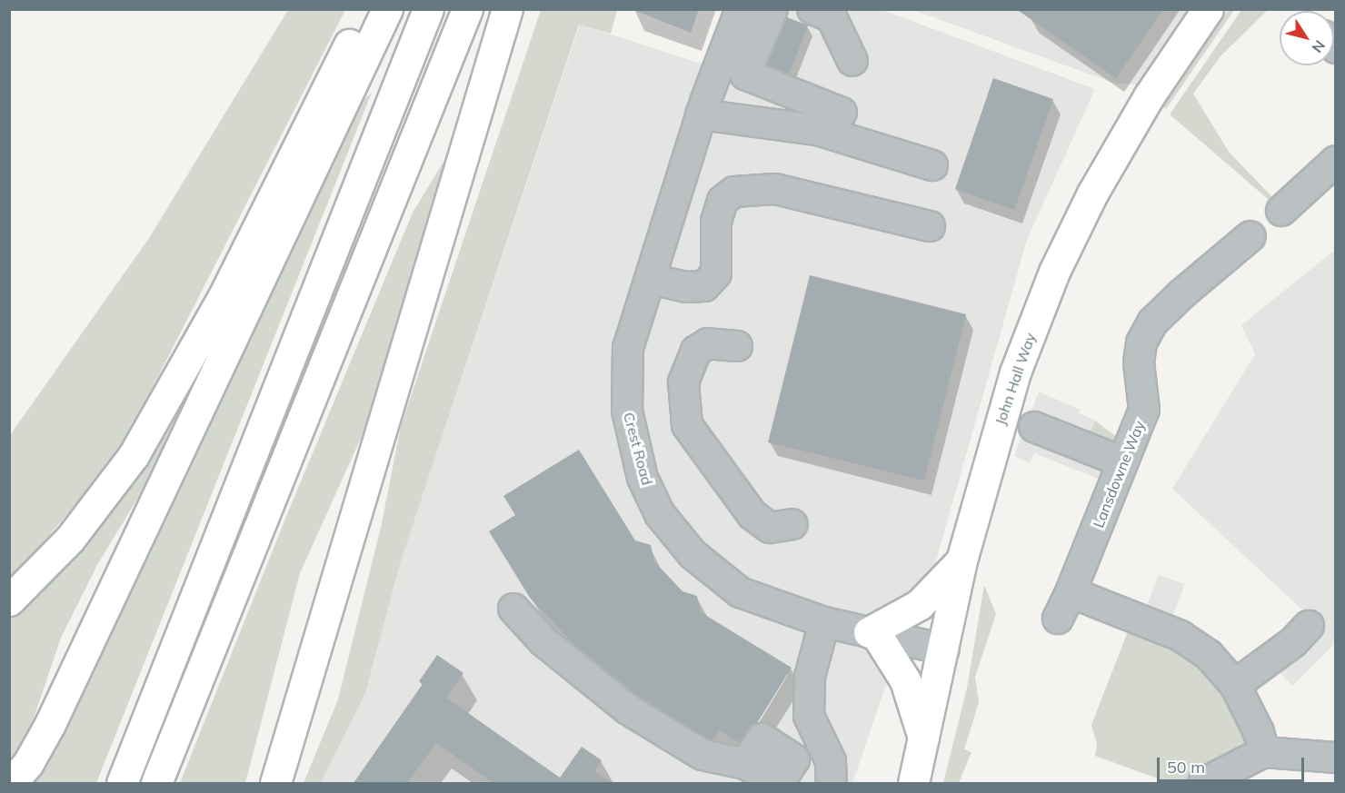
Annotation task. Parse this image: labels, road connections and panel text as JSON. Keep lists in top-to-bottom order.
{
  "streets": {
    "highway": ["John Hall Way"],
    "street": ["Crest Road", "Lansdowne Way"]
  },
  "crossings": [
    ["John Hall Way", "Crest Road"]
  ],
  "scale_bar": "50 m",
  "north": "bottom right"
}
